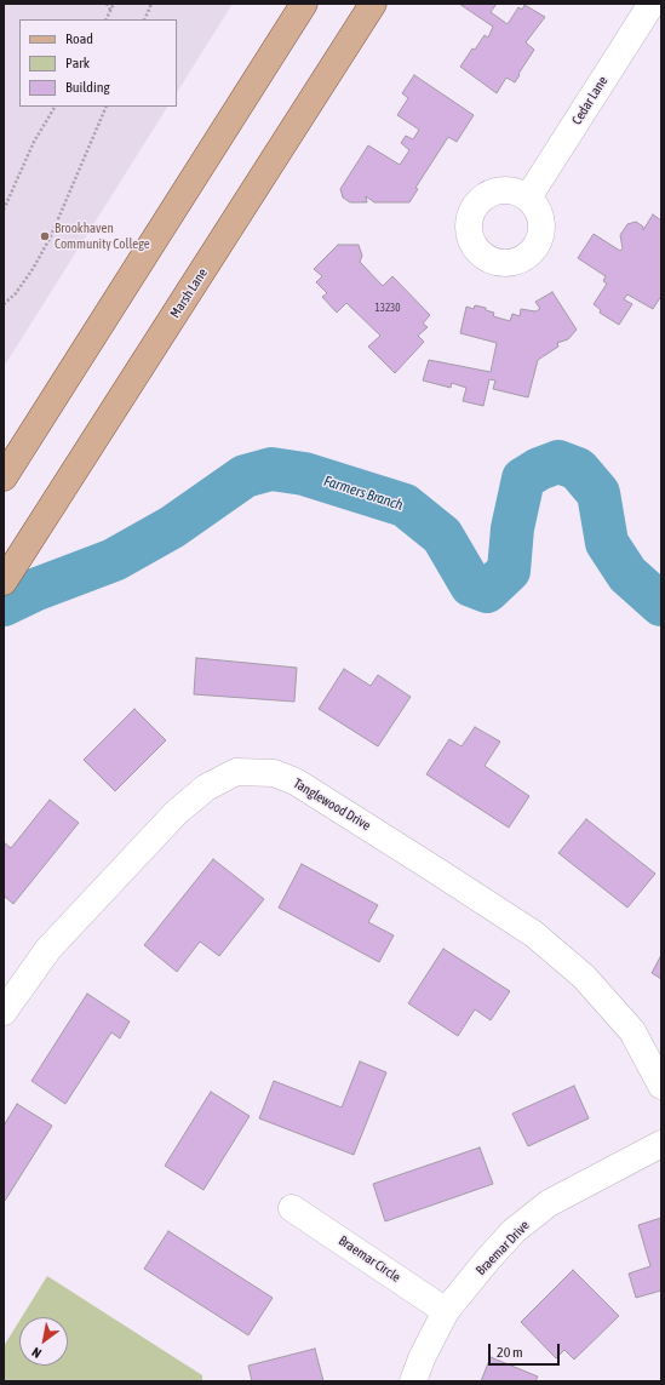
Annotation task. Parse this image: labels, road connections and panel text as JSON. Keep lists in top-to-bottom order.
{
  "streets": {
    "main road": ["Marsh Lane"],
    "street": [
      "Cedar Lane",
      "Tanglewood Drive",
      "Braemar Drive",
      "Braemar Circle"
    ]
  },
  "crossings": [
    ["Braemar Drive", "Braemar Circle"]
  ],
  "water": ["Farmers Branch"],
  "places": ["Brookhaven Community College"],
  "house_numbers": ["13230"],
  "legend": ["Road", "Park", "Building"],
  "scale_bar": "20 m",
  "north": "bottom left"
}
